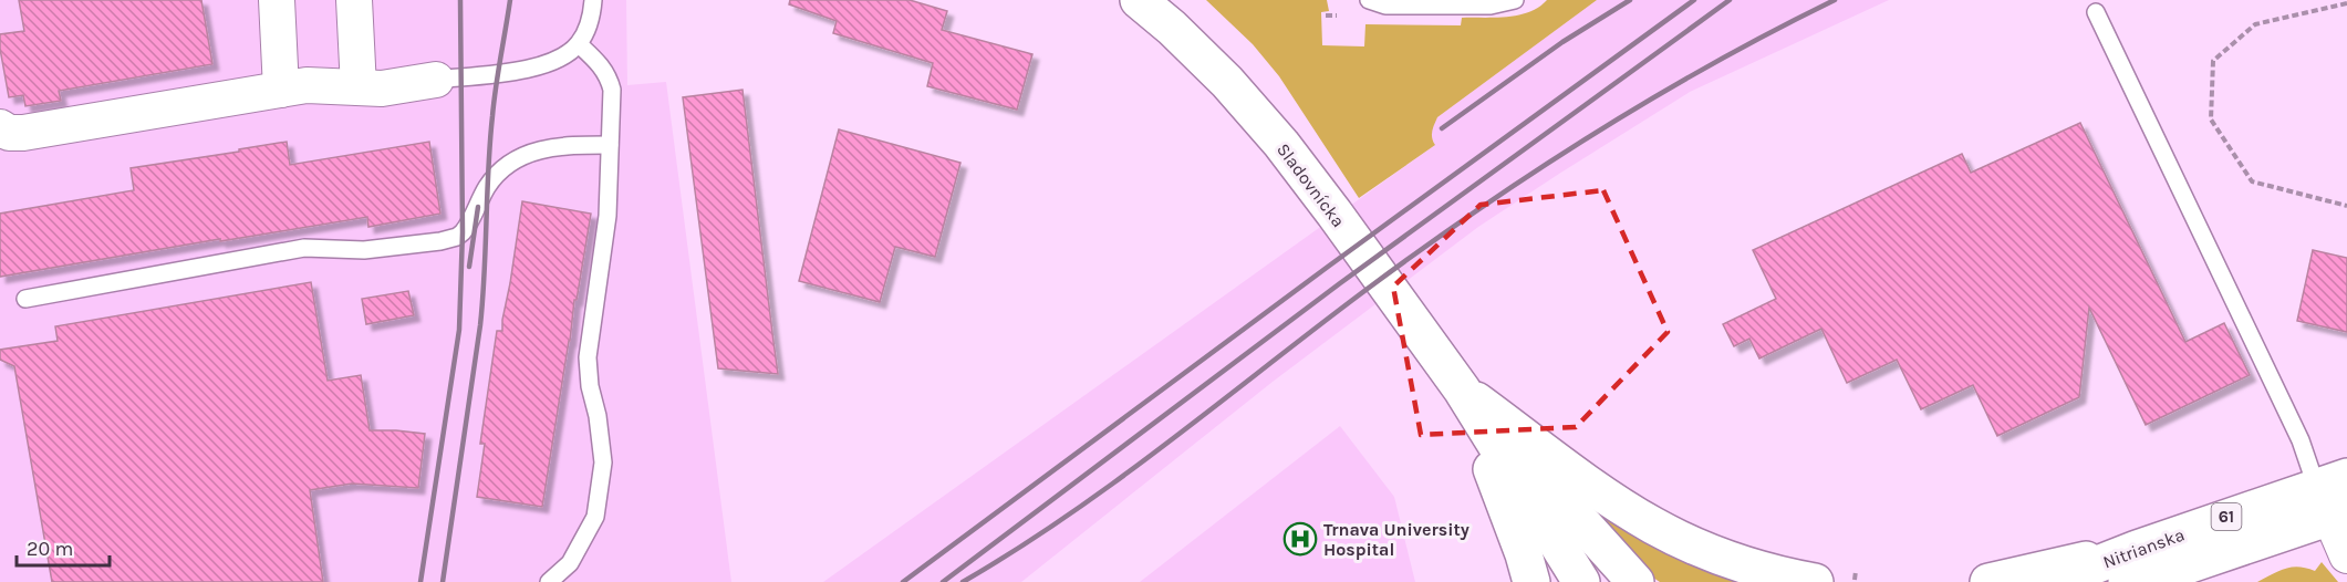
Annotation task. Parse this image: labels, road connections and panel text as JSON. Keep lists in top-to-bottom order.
{
  "streets": {
    "street": ["Sladovnícka", "61", "Nitrianska"]
  },
  "crossings": [
    ["61", "Nitrianska"]
  ],
  "places": {
    "hospital": ["Trnava University Hospital"]
  },
  "scale_bar": "20 m"
}
